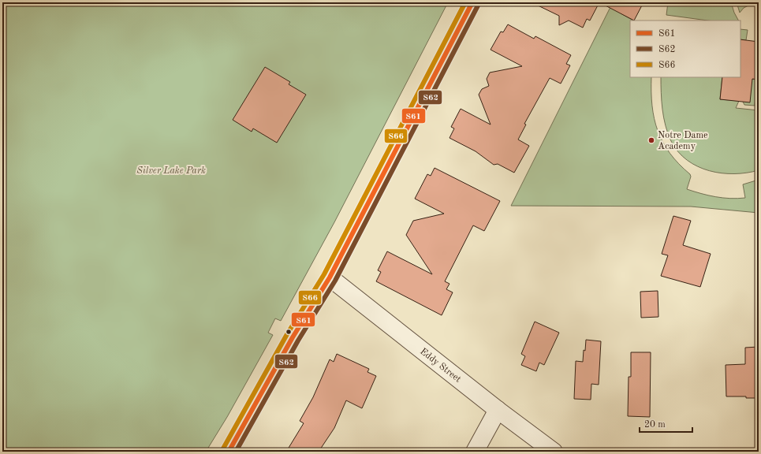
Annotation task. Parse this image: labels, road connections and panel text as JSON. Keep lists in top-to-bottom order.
{
  "streets": {
    "main road": ["Eddy Street"]
  },
  "parks": ["Silver Lake Park"],
  "places": ["Notre Dame Academy"],
  "lines": ["transit line S61", "transit line S66", "transit line S62"],
  "legend": ["S61", "S62", "S66"],
  "scale_bar": "20 m"
}
